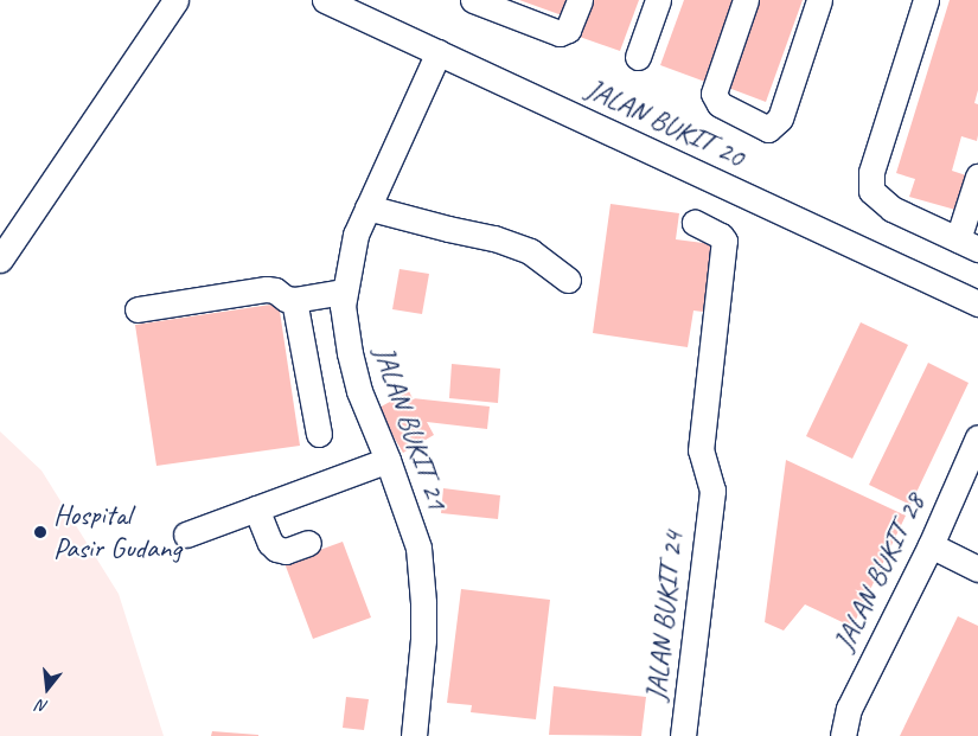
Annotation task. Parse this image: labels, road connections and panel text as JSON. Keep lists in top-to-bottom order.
{
  "streets": {
    "street": [
      "JALAN BUKIT 20",
      "JALAN BUKIT 21",
      "JALAN BUKIT 28",
      "JALAN BUKIT 24"
    ]
  },
  "crossings": [
    ["JALAN BUKIT 20", "JALAN BUKIT 21"]
  ],
  "places": ["Hospital Pasir Gudang"],
  "north": "bottom"
}
